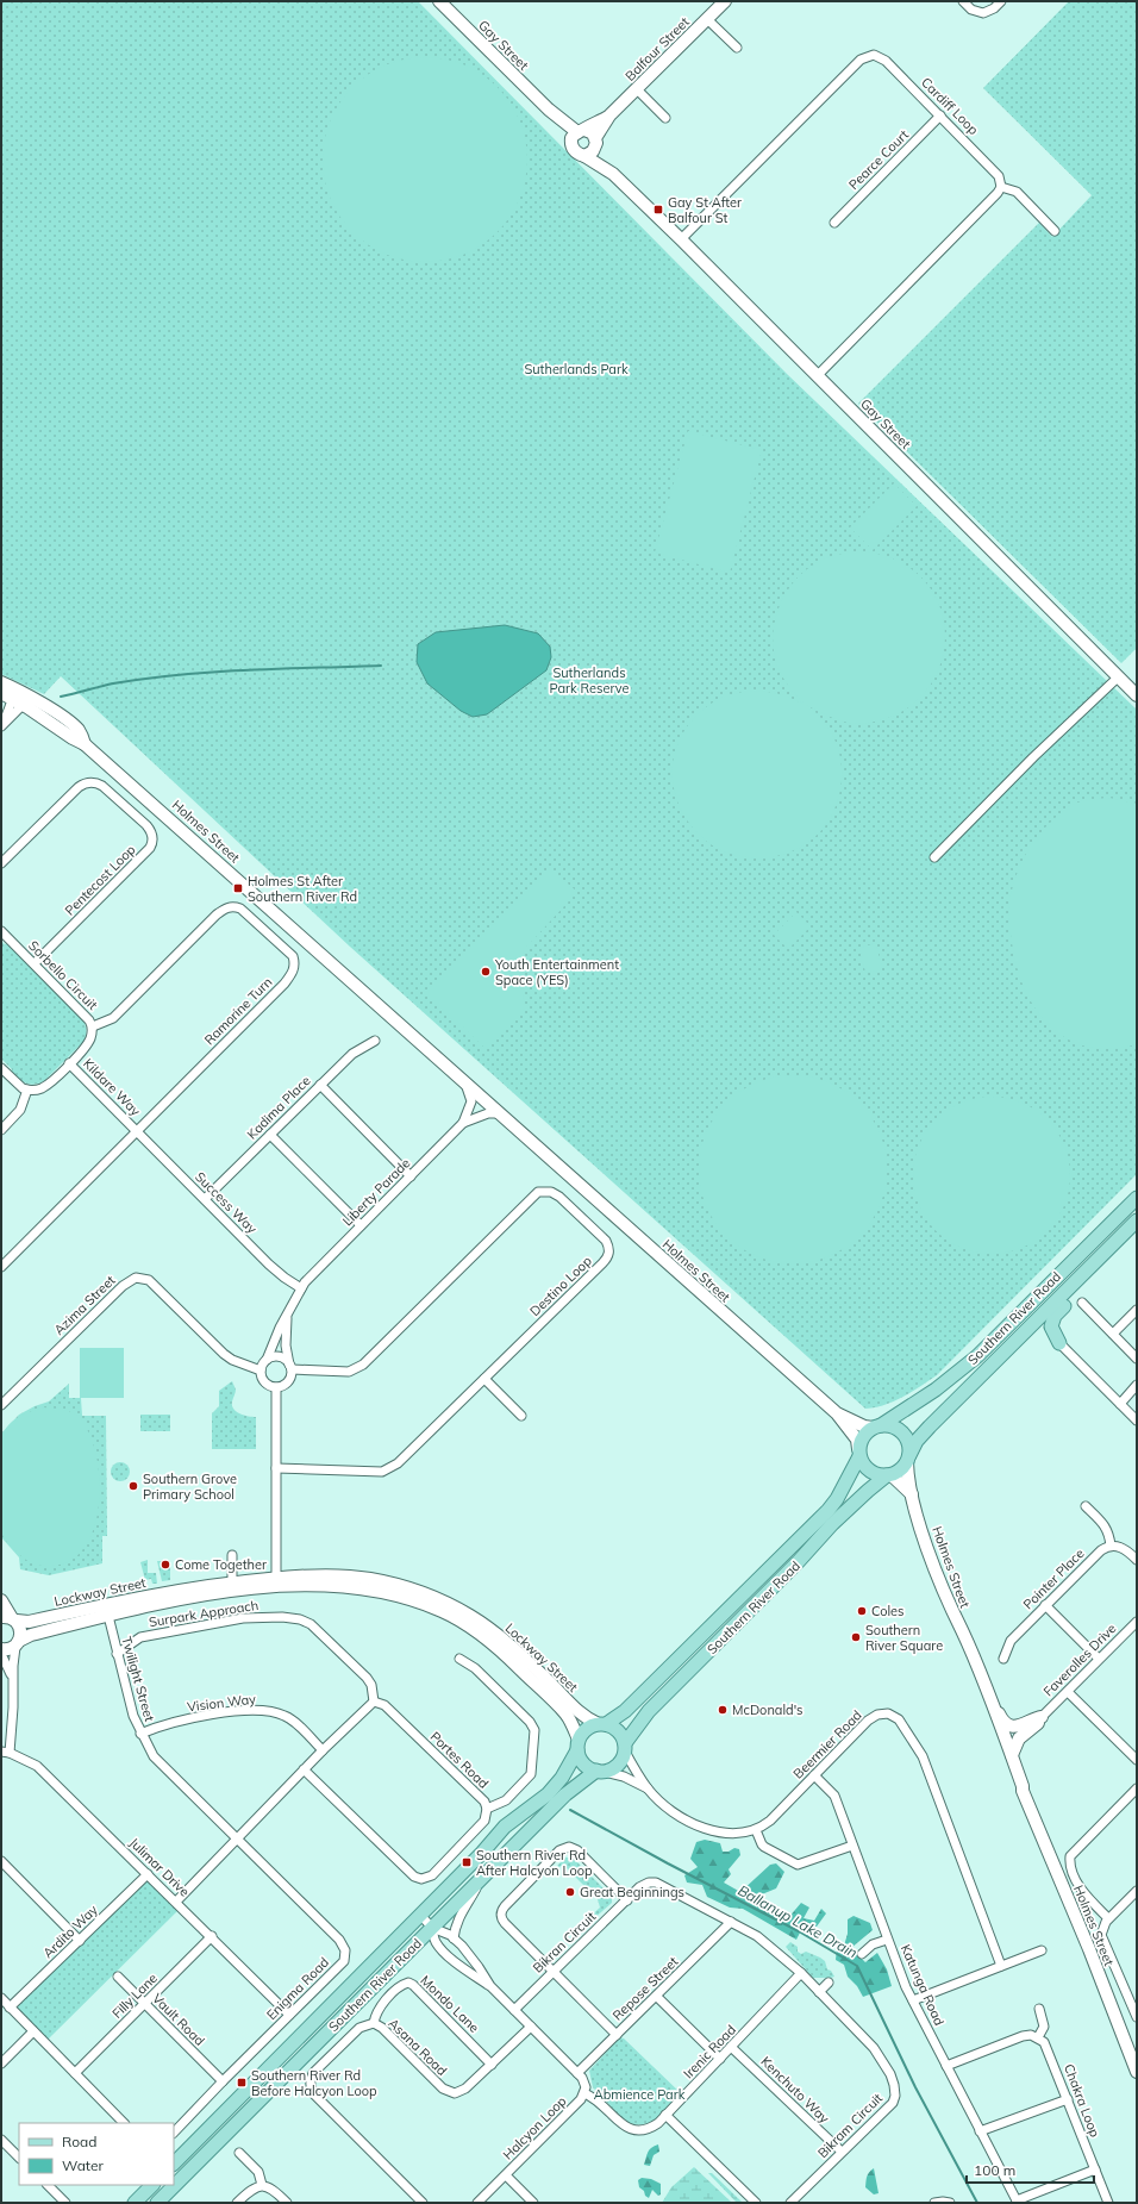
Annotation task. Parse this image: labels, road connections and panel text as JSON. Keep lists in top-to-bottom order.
{
  "streets": {
    "main road": [
      "Gay Street",
      "Balfour Street",
      "Holmes Street",
      "Southern River Road",
      "Lockway Street"
    ],
    "street": [
      "Cardiff Loop",
      "Pearce Court",
      "Pentecost Loop",
      "Sorbello Circuit",
      "Ramorine Turn",
      "Kildare Way",
      "Kadima Place",
      "Liberty Parade",
      "Success Way",
      "Destino Loop",
      "Azima Street",
      "Pointer Place",
      "Surpark Approach",
      "Faverolles Drive",
      "Twilight Street",
      "Vision Way",
      "Beermier Road",
      "Portes Road",
      "Julimar Drive",
      "Ardito Way",
      "Bikran Circuit",
      "Katunga Road",
      "Enigma Road",
      "Repose Street",
      "Filly Lane",
      "Mondo Lane",
      "Vault Road",
      "Asana Road",
      "Irenic Road",
      "Kenchuto Way",
      "Chakra Loop",
      "Bikram Circuit",
      "Halcyon Loop"
    ]
  },
  "crossings": [
    ["Gay Street", "Balfour Street"],
    ["Gay Street", "Cardiff Loop"],
    ["Cardiff Loop", "Pearce Court"],
    ["Holmes Street", "Liberty Parade"],
    ["Holmes Street", "Southern River Road"],
    ["Pentecost Loop", "Sorbello Circuit"],
    ["Sorbello Circuit", "Ramorine Turn"],
    ["Sorbello Circuit", "Kildare Way"],
    ["Ramorine Turn", "Kildare Way"],
    ["Ramorine Turn", "Success Way"],
    ["Kildare Way", "Success Way"],
    ["Kadima Place", "Success Way"],
    ["Liberty Parade", "Success Way"],
    ["Liberty Parade", "Destino Loop"],
    ["Liberty Parade", "Azima Street"],
    ["Destino Loop", "Azima Street"],
    ["Southern River Road", "Lockway Street"],
    ["Southern River Road", "Beermier Road"],
    ["Southern River Road", "Halcyon Loop"],
    ["Lockway Street", "Twilight Street"],
    ["Lockway Street", "Beermier Road"],
    ["Surpark Approach", "Twilight Street"],
    ["Surpark Approach", "Portes Road"],
    ["Twilight Street", "Vision Way"],
    ["Twilight Street", "Enigma Road"],
    ["Beermier Road", "Katunga Road"],
    ["Julimar Drive", "Ardito Way"],
    ["Julimar Drive", "Enigma Road"],
    ["Julimar Drive", "Filly Lane"],
    ["Bikran Circuit", "Repose Street"],
    ["Bikran Circuit", "Irenic Road"],
    ["Bikran Circuit", "Bikram Circuit"],
    ["Bikran Circuit", "Halcyon Loop"],
    ["Enigma Road", "Vault Road"],
    ["Repose Street", "Halcyon Loop"],
    ["Filly Lane", "Vault Road"],
    ["Mondo Lane", "Asana Road"],
    ["Asana Road", "Halcyon Loop"],
    ["Irenic Road", "Kenchuto Way"],
    ["Irenic Road", "Bikram Circuit"],
    ["Irenic Road", "Halcyon Loop"],
    ["Kenchuto Way", "Bikram Circuit"]
  ],
  "water": ["Ballanup Lake Drain"],
  "parks": ["Sutherlands Park", "Sutherlands Park Reserve", "Abmience Park"],
  "places": {
    "transit": [
      "Gay St After Balfour St",
      "Holmes St After Southern River Rd",
      "Southern River Rd After Halcyon Loop",
      "Southern River Rd Before Halcyon Loop"
    ],
    "other": [
      "Youth Entertainment Space (YES)",
      "Southern Grove Primary School",
      "Come Together",
      "Coles",
      "Southern River Square",
      "McDonald's",
      "Great Beginnings"
    ]
  },
  "legend": ["Road", "Water"],
  "scale_bar": "100 m"
}
